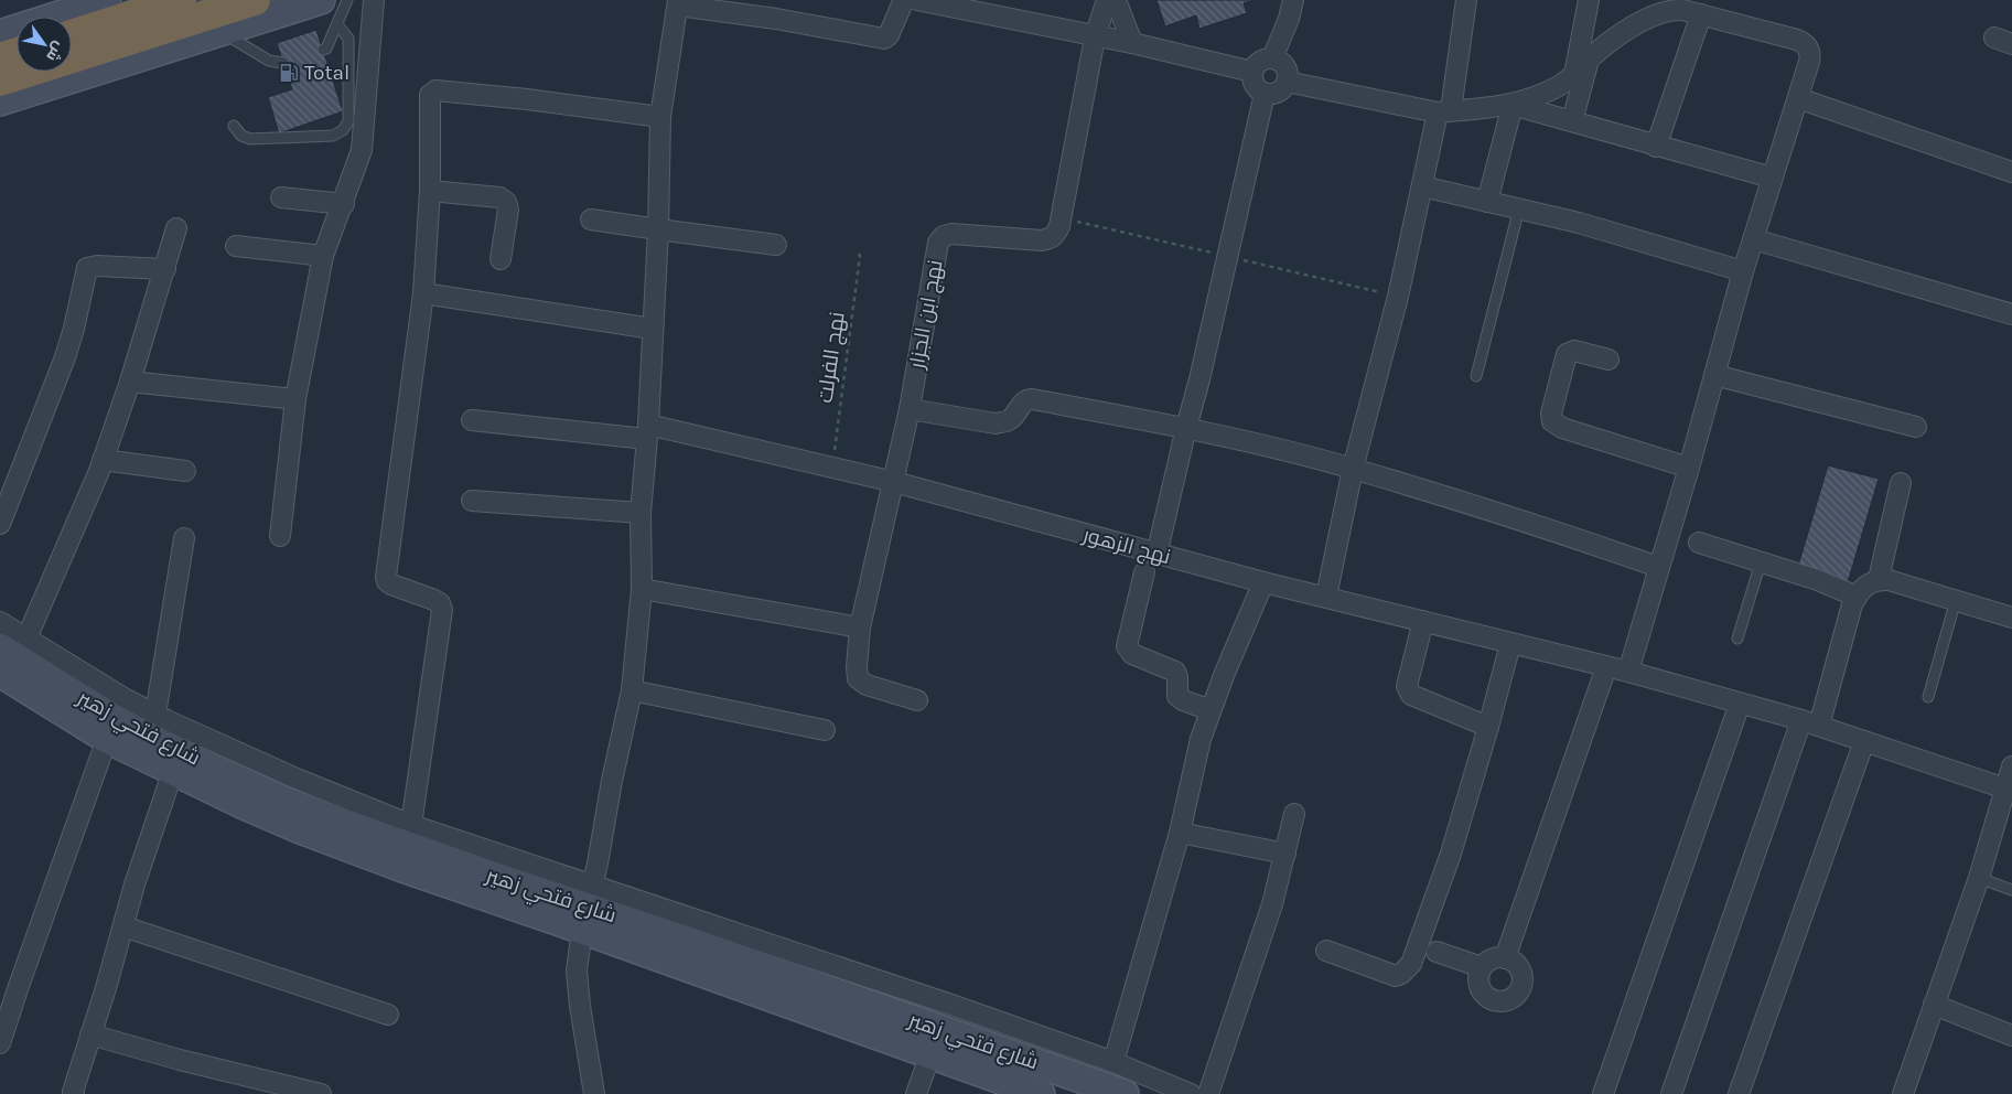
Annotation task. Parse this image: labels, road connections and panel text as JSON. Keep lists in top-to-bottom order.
{
  "streets": {
    "street": ["نهج ابن الجزار", "نهج الزهور", "شارع فتحي زهير"],
    "path": ["نهج الفرلت"]
  },
  "crossings": [
    ["نهج ابن الجزار", "نهج الزهور"],
    ["نهج الفرلت", "نهج الزهور"]
  ],
  "places": {
    "fuel station": ["Total"]
  },
  "north": "bottom right"
}
